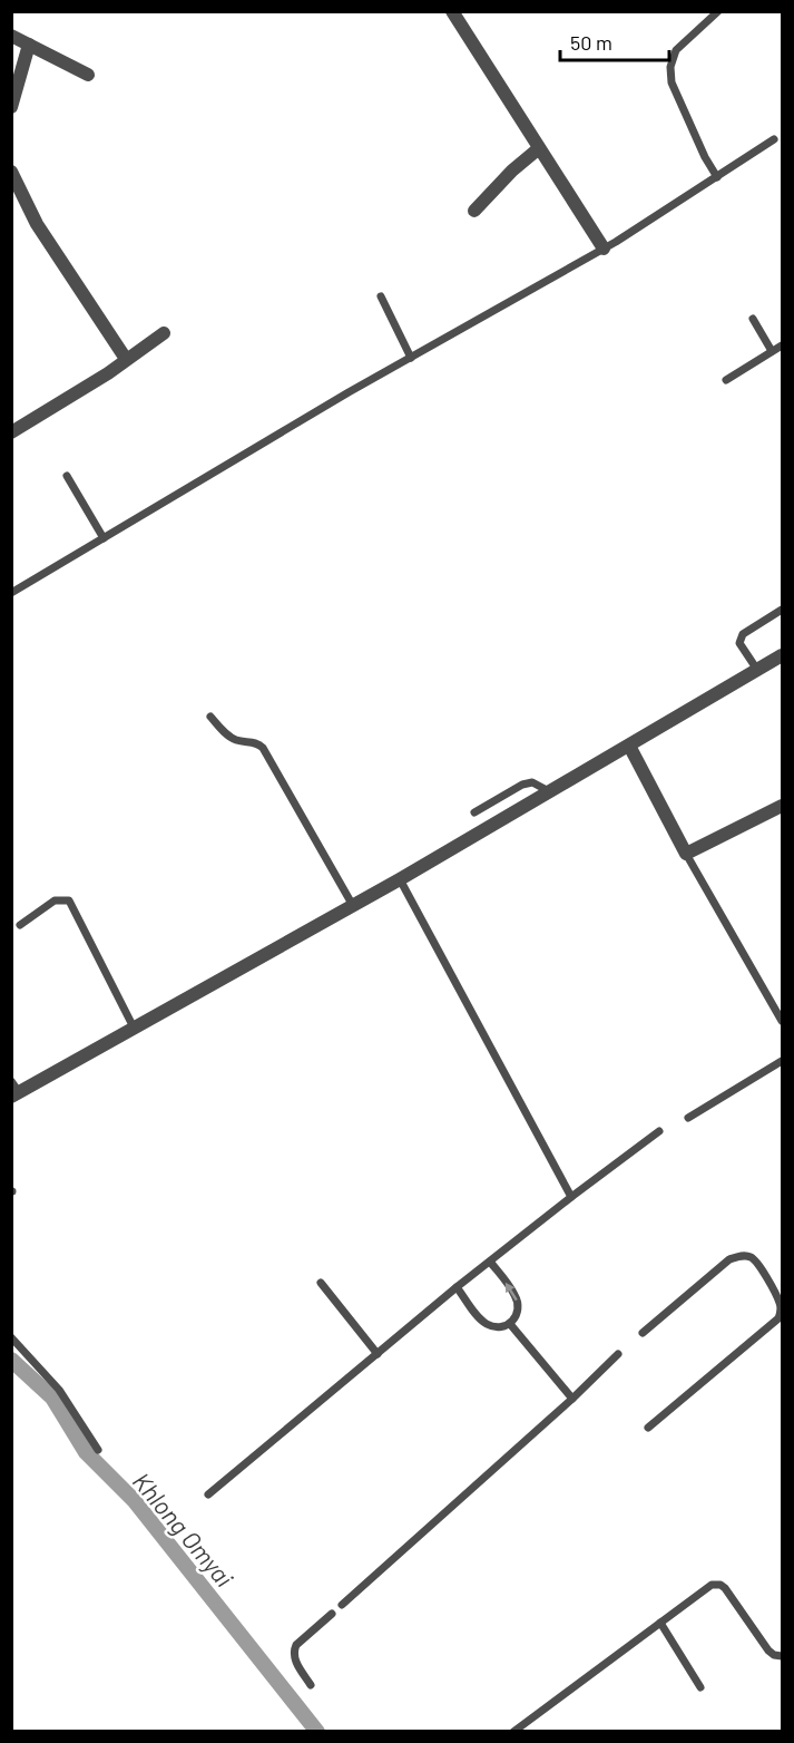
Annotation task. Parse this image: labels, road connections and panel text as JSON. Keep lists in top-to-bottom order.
{
  "water": ["Khlong Omyai"],
  "scale_bar": "50 m"
}
